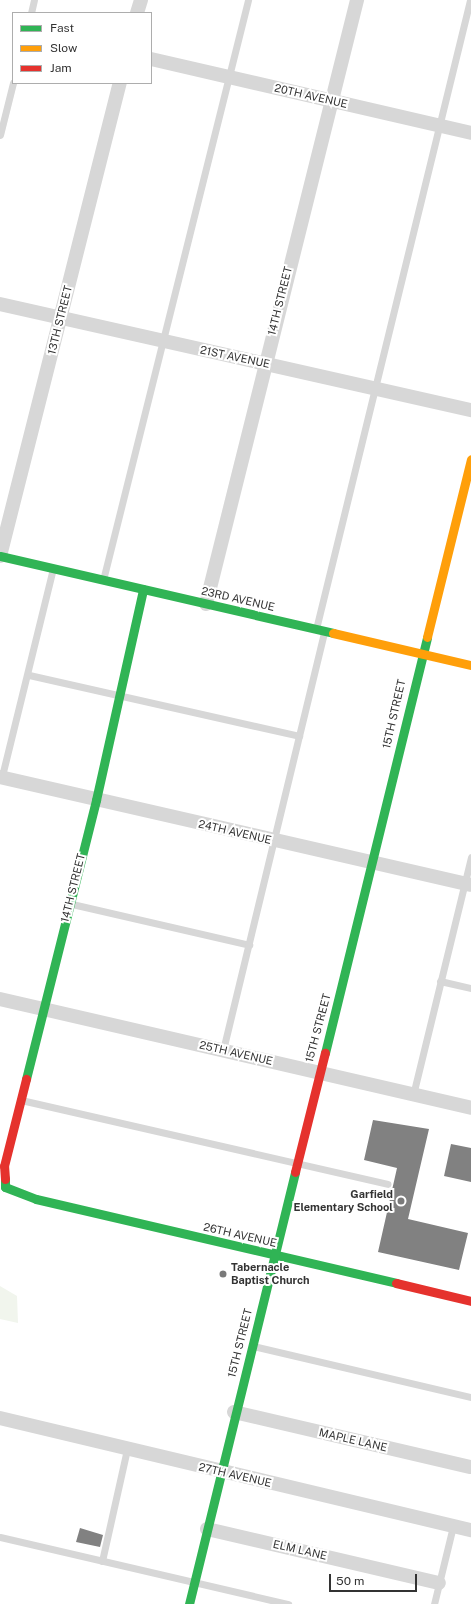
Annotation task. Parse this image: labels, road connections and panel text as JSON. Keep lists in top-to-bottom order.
{
  "streets": {
    "street": [
      "20TH AVENUE",
      "14TH STREET",
      "13TH STREET",
      "21ST AVENUE",
      "23RD AVENUE",
      "15TH STREET",
      "24TH AVENUE",
      "25TH AVENUE",
      "26TH AVENUE",
      "MAPLE LANE",
      "27TH AVENUE",
      "ELM LANE"
    ]
  },
  "crossings": [
    ["20TH AVENUE", "14TH STREET"],
    ["14TH STREET", "21ST AVENUE"],
    ["14TH STREET", "23RD AVENUE"],
    ["14TH STREET", "24TH AVENUE"],
    ["14TH STREET", "25TH AVENUE"],
    ["14TH STREET", "26TH AVENUE"],
    ["13TH STREET", "21ST AVENUE"],
    ["13TH STREET", "23RD AVENUE"],
    ["23RD AVENUE", "15TH STREET"],
    ["15TH STREET", "24TH AVENUE"],
    ["15TH STREET", "25TH AVENUE"],
    ["15TH STREET", "26TH AVENUE"],
    ["15TH STREET", "MAPLE LANE"],
    ["15TH STREET", "27TH AVENUE"],
    ["15TH STREET", "ELM LANE"]
  ],
  "places": ["Garfield Elementary School", "Tabernacle Baptist Church"],
  "legend": ["Fast", "Slow", "Jam"],
  "scale_bar": "50 m"
}
